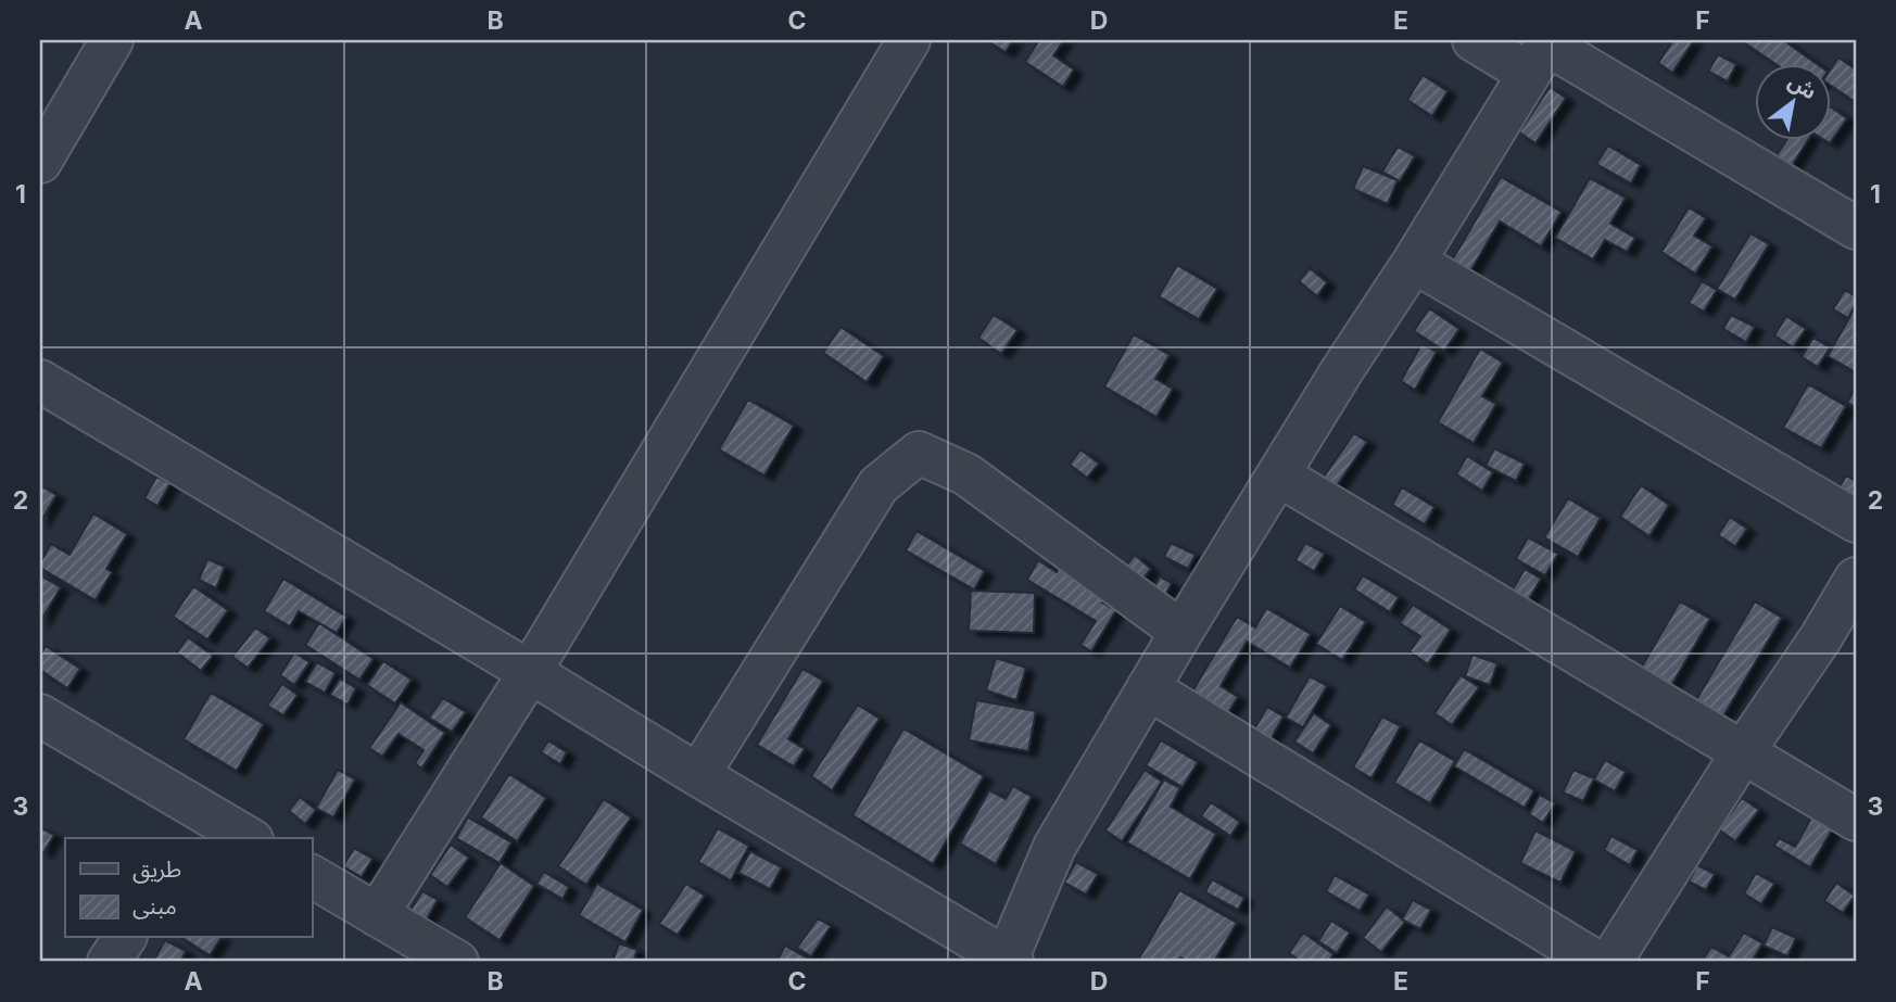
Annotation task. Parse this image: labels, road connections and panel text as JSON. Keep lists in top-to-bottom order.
{
  "legend": ["طريق", "مبنى"],
  "north": "top right",
  "grid": {
    "columns": [
      "A",
      "B",
      "C",
      "D",
      "E",
      "F"
    ],
    "rows": ["1", "2", "3"]
  }
}
